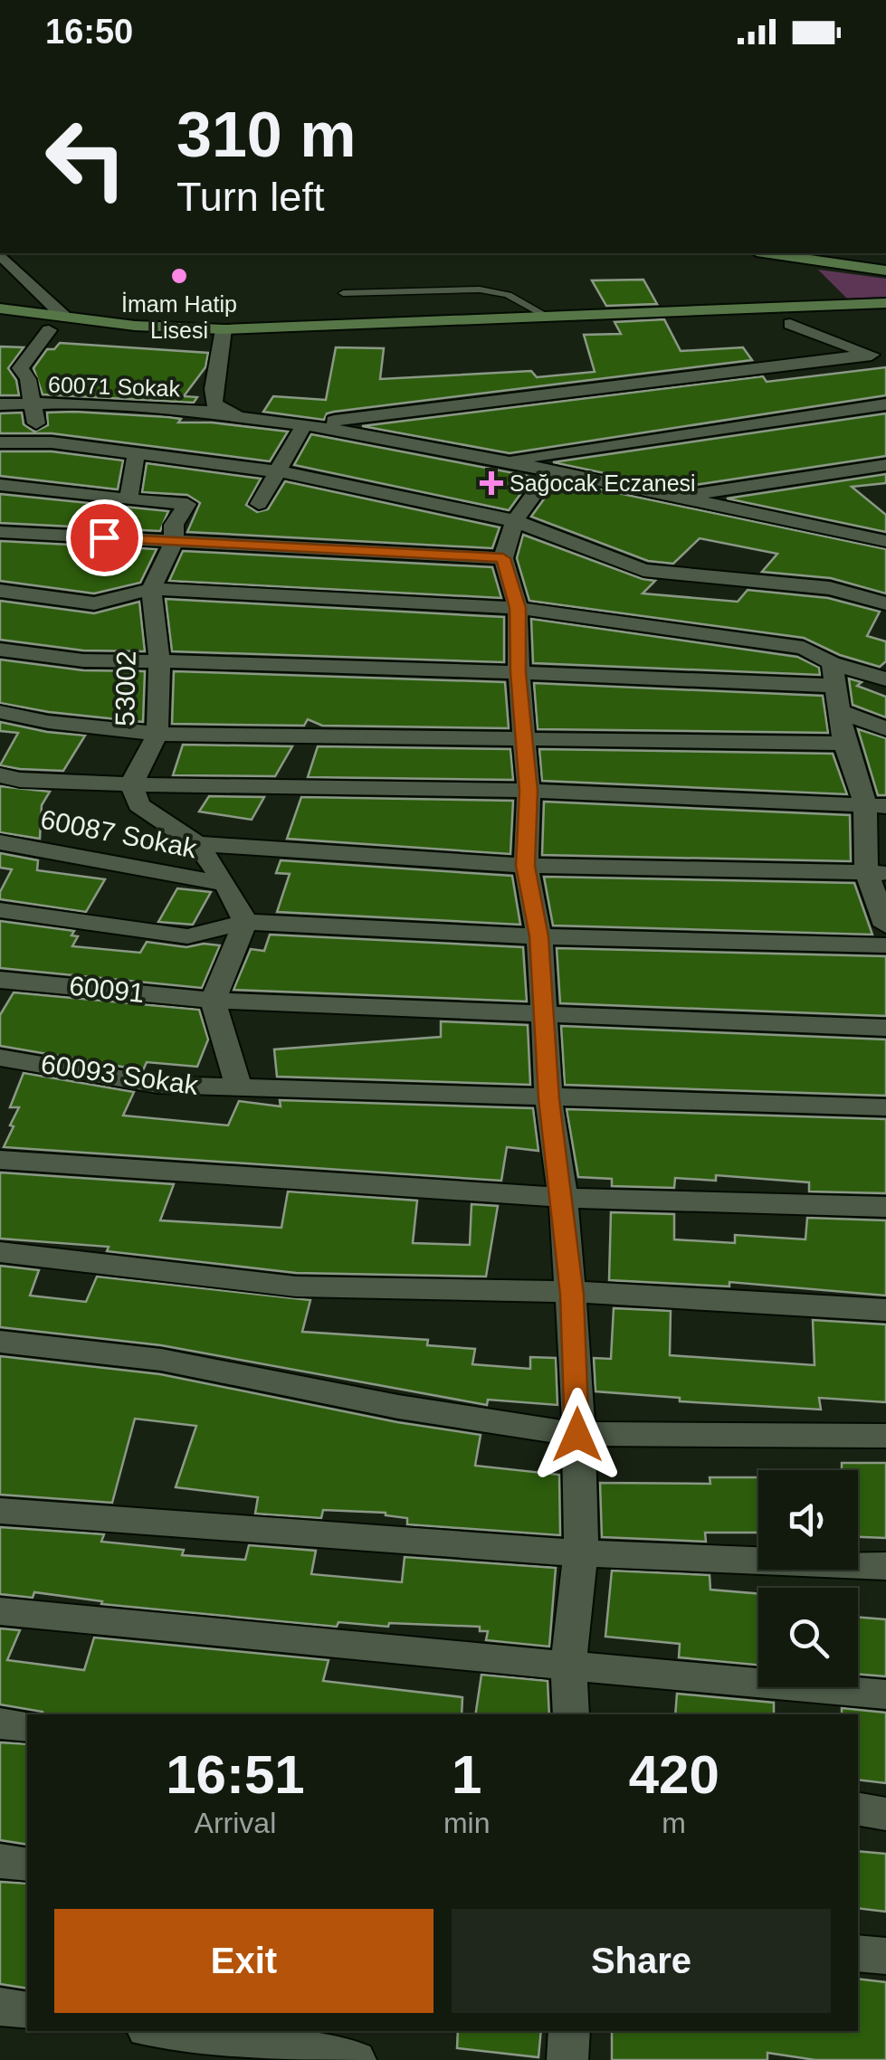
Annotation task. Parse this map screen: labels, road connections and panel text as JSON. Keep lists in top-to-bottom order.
{
  "streets": {
    "street": [
      "60071 Sokak",
      "53002",
      "60087 Sokak",
      "60091",
      "60093 Sokak"
    ]
  },
  "places": {
    "other": ["İmam Hatip Lisesi"],
    "health": ["Sağocak Eczanesi"]
  },
  "page": {
    "status": "16:50",
    "turn": ["310 m", "Turn left"],
    "eta": [
      "16:51",
      "Arrival",
      "1",
      "min",
      "420",
      "m"
    ],
    "buttons": ["Exit", "Share"]
  }
}
